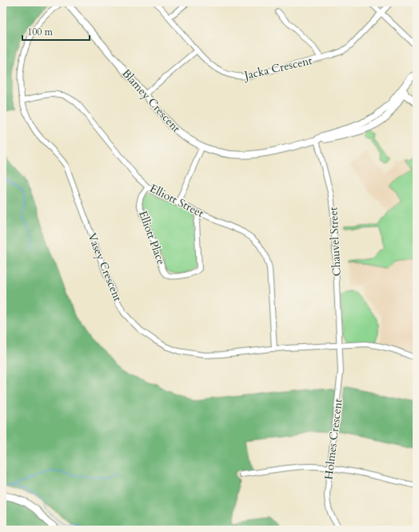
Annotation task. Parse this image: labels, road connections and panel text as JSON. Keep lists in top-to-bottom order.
{
  "streets": {
    "street": [
      "Jacka Crescent",
      "Blamey Crescent",
      "Elliott Street",
      "Elliott Place",
      "Chauvel Street",
      "Vasey Crescent",
      "Holmes Crescent"
    ]
  },
  "crossings": [
    ["Blamey Crescent", "Chauvel Street"],
    ["Elliott Street", "Elliott Place"],
    ["Elliott Street", "Vasey Crescent"],
    ["Chauvel Street", "Vasey Crescent"],
    ["Chauvel Street", "Holmes Crescent"],
    ["Vasey Crescent", "Holmes Crescent"]
  ],
  "scale_bar": "100 m"
}
